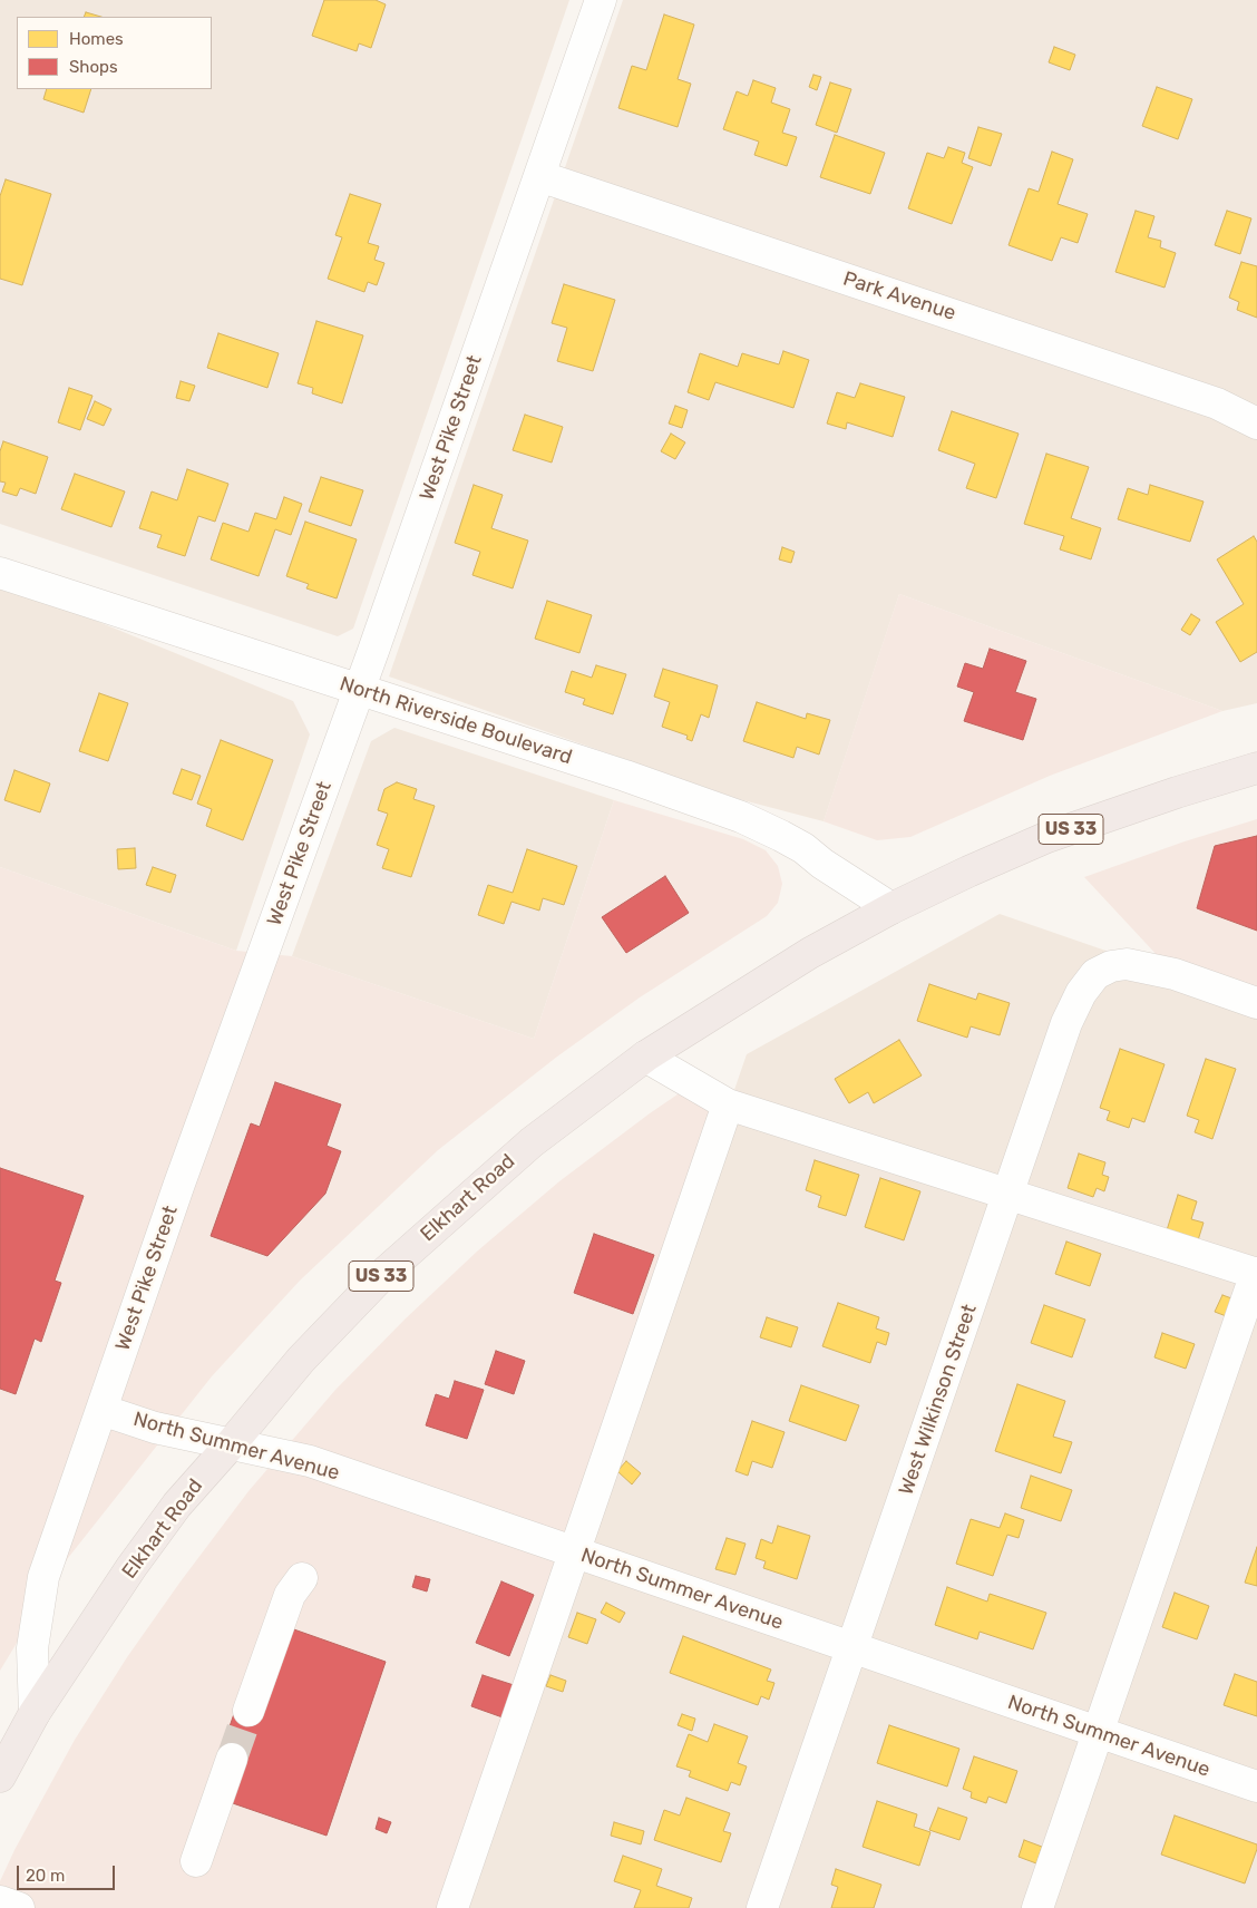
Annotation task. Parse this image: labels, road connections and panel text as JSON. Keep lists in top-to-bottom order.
{
  "streets": {
    "highway": ["US 33", "Elkhart Road"],
    "street": [
      "Park Avenue",
      "West Pike Street",
      "North Riverside Boulevard",
      "West Wilkinson Street",
      "North Summer Avenue"
    ]
  },
  "crossings": [
    ["Park Avenue", "West Pike Street"],
    ["West Pike Street", "North Riverside Boulevard"],
    ["West Pike Street", "Elkhart Road"],
    ["West Pike Street", "North Summer Avenue"],
    ["North Riverside Boulevard", "US 33"],
    ["North Riverside Boulevard", "Elkhart Road"],
    ["US 33", "Elkhart Road"],
    ["Elkhart Road", "North Summer Avenue"],
    ["West Wilkinson Street", "North Summer Avenue"]
  ],
  "legend": ["Homes", "Shops"],
  "scale_bar": "20 m"
}
